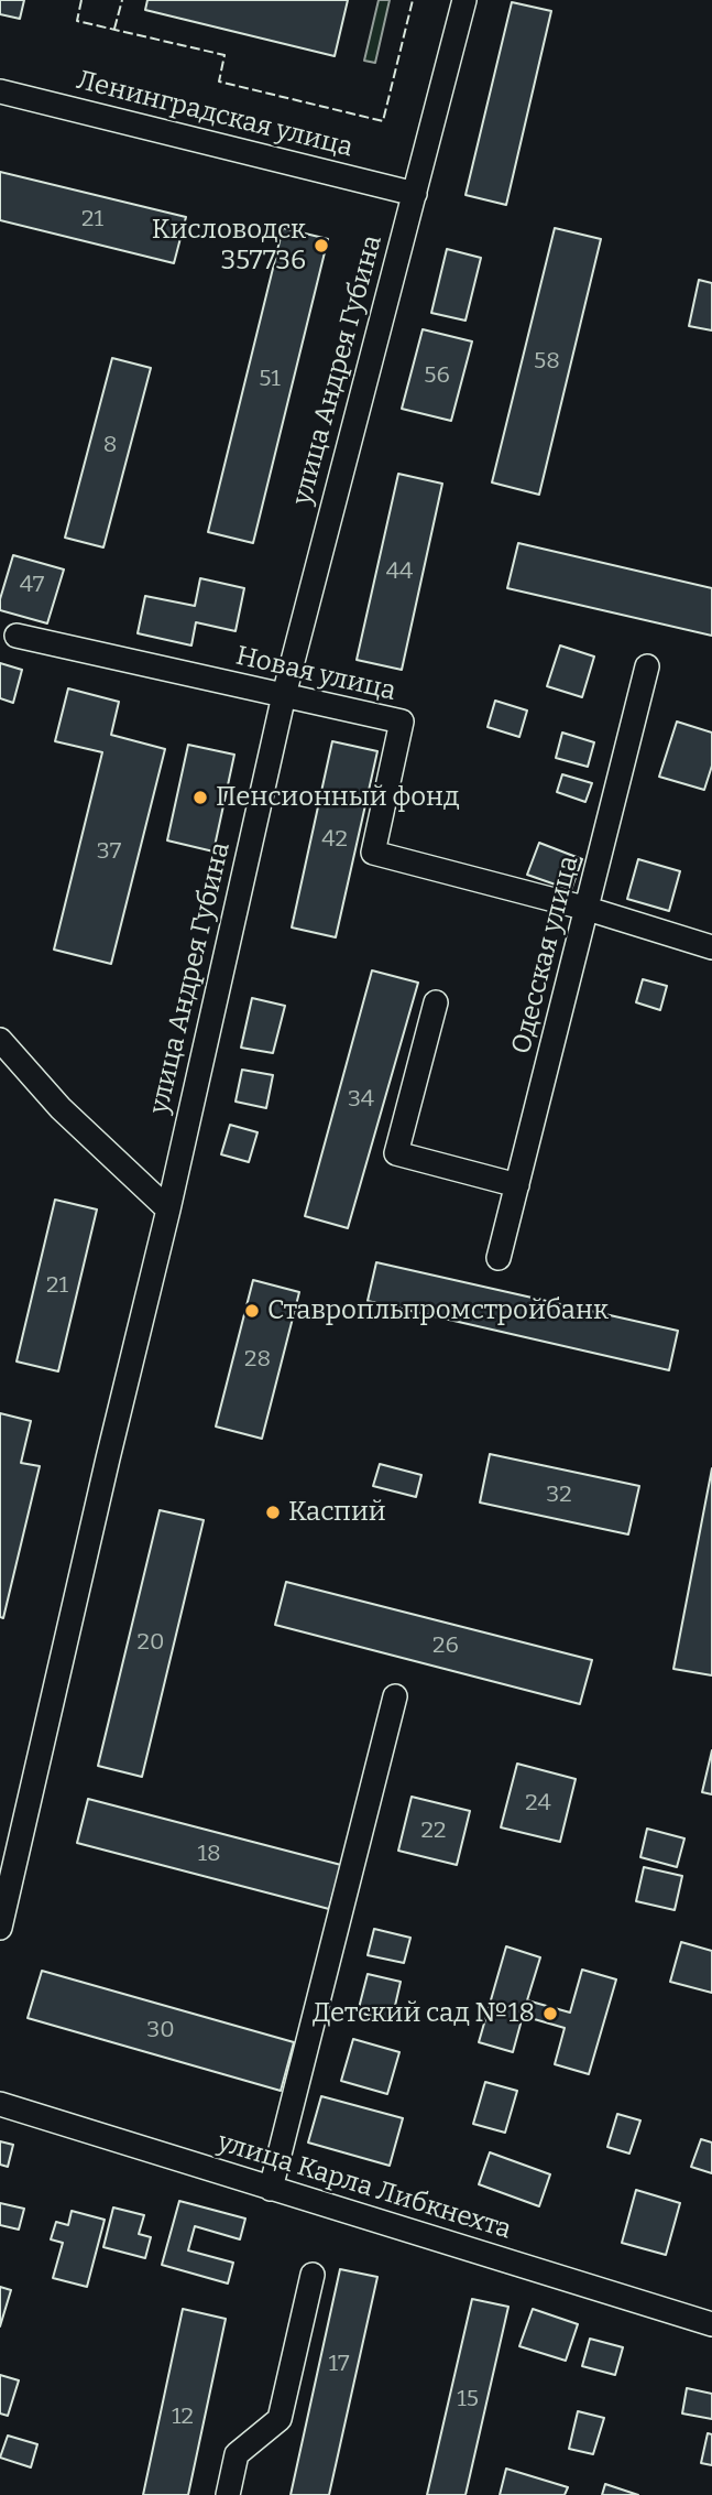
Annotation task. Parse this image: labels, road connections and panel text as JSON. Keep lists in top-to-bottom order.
{
  "streets": {
    "street": [
      "Ленинградская улица",
      "улица Андрея Губина",
      "Новая улица",
      "Одесская улица",
      "улица Карла Либкнехта"
    ]
  },
  "crossings": [
    ["Ленинградская улица", "улица Андрея Губина"],
    ["улица Андрея Губина", "Новая улица"],
    ["Новая улица", "Одесская улица"]
  ],
  "places": [
    "Кисловодск 357736",
    "Пенсионный фонд",
    "Ставропльпромстройбанк",
    "Каспий",
    "Детский сад №18"
  ],
  "house_numbers": [
    "21",
    "58",
    "56",
    "51",
    "8",
    "44",
    "47",
    "42",
    "37",
    "34",
    "21",
    "28",
    "32",
    "20",
    "26",
    "24",
    "22",
    "18",
    "30",
    "17",
    "15",
    "12"
  ]
}
